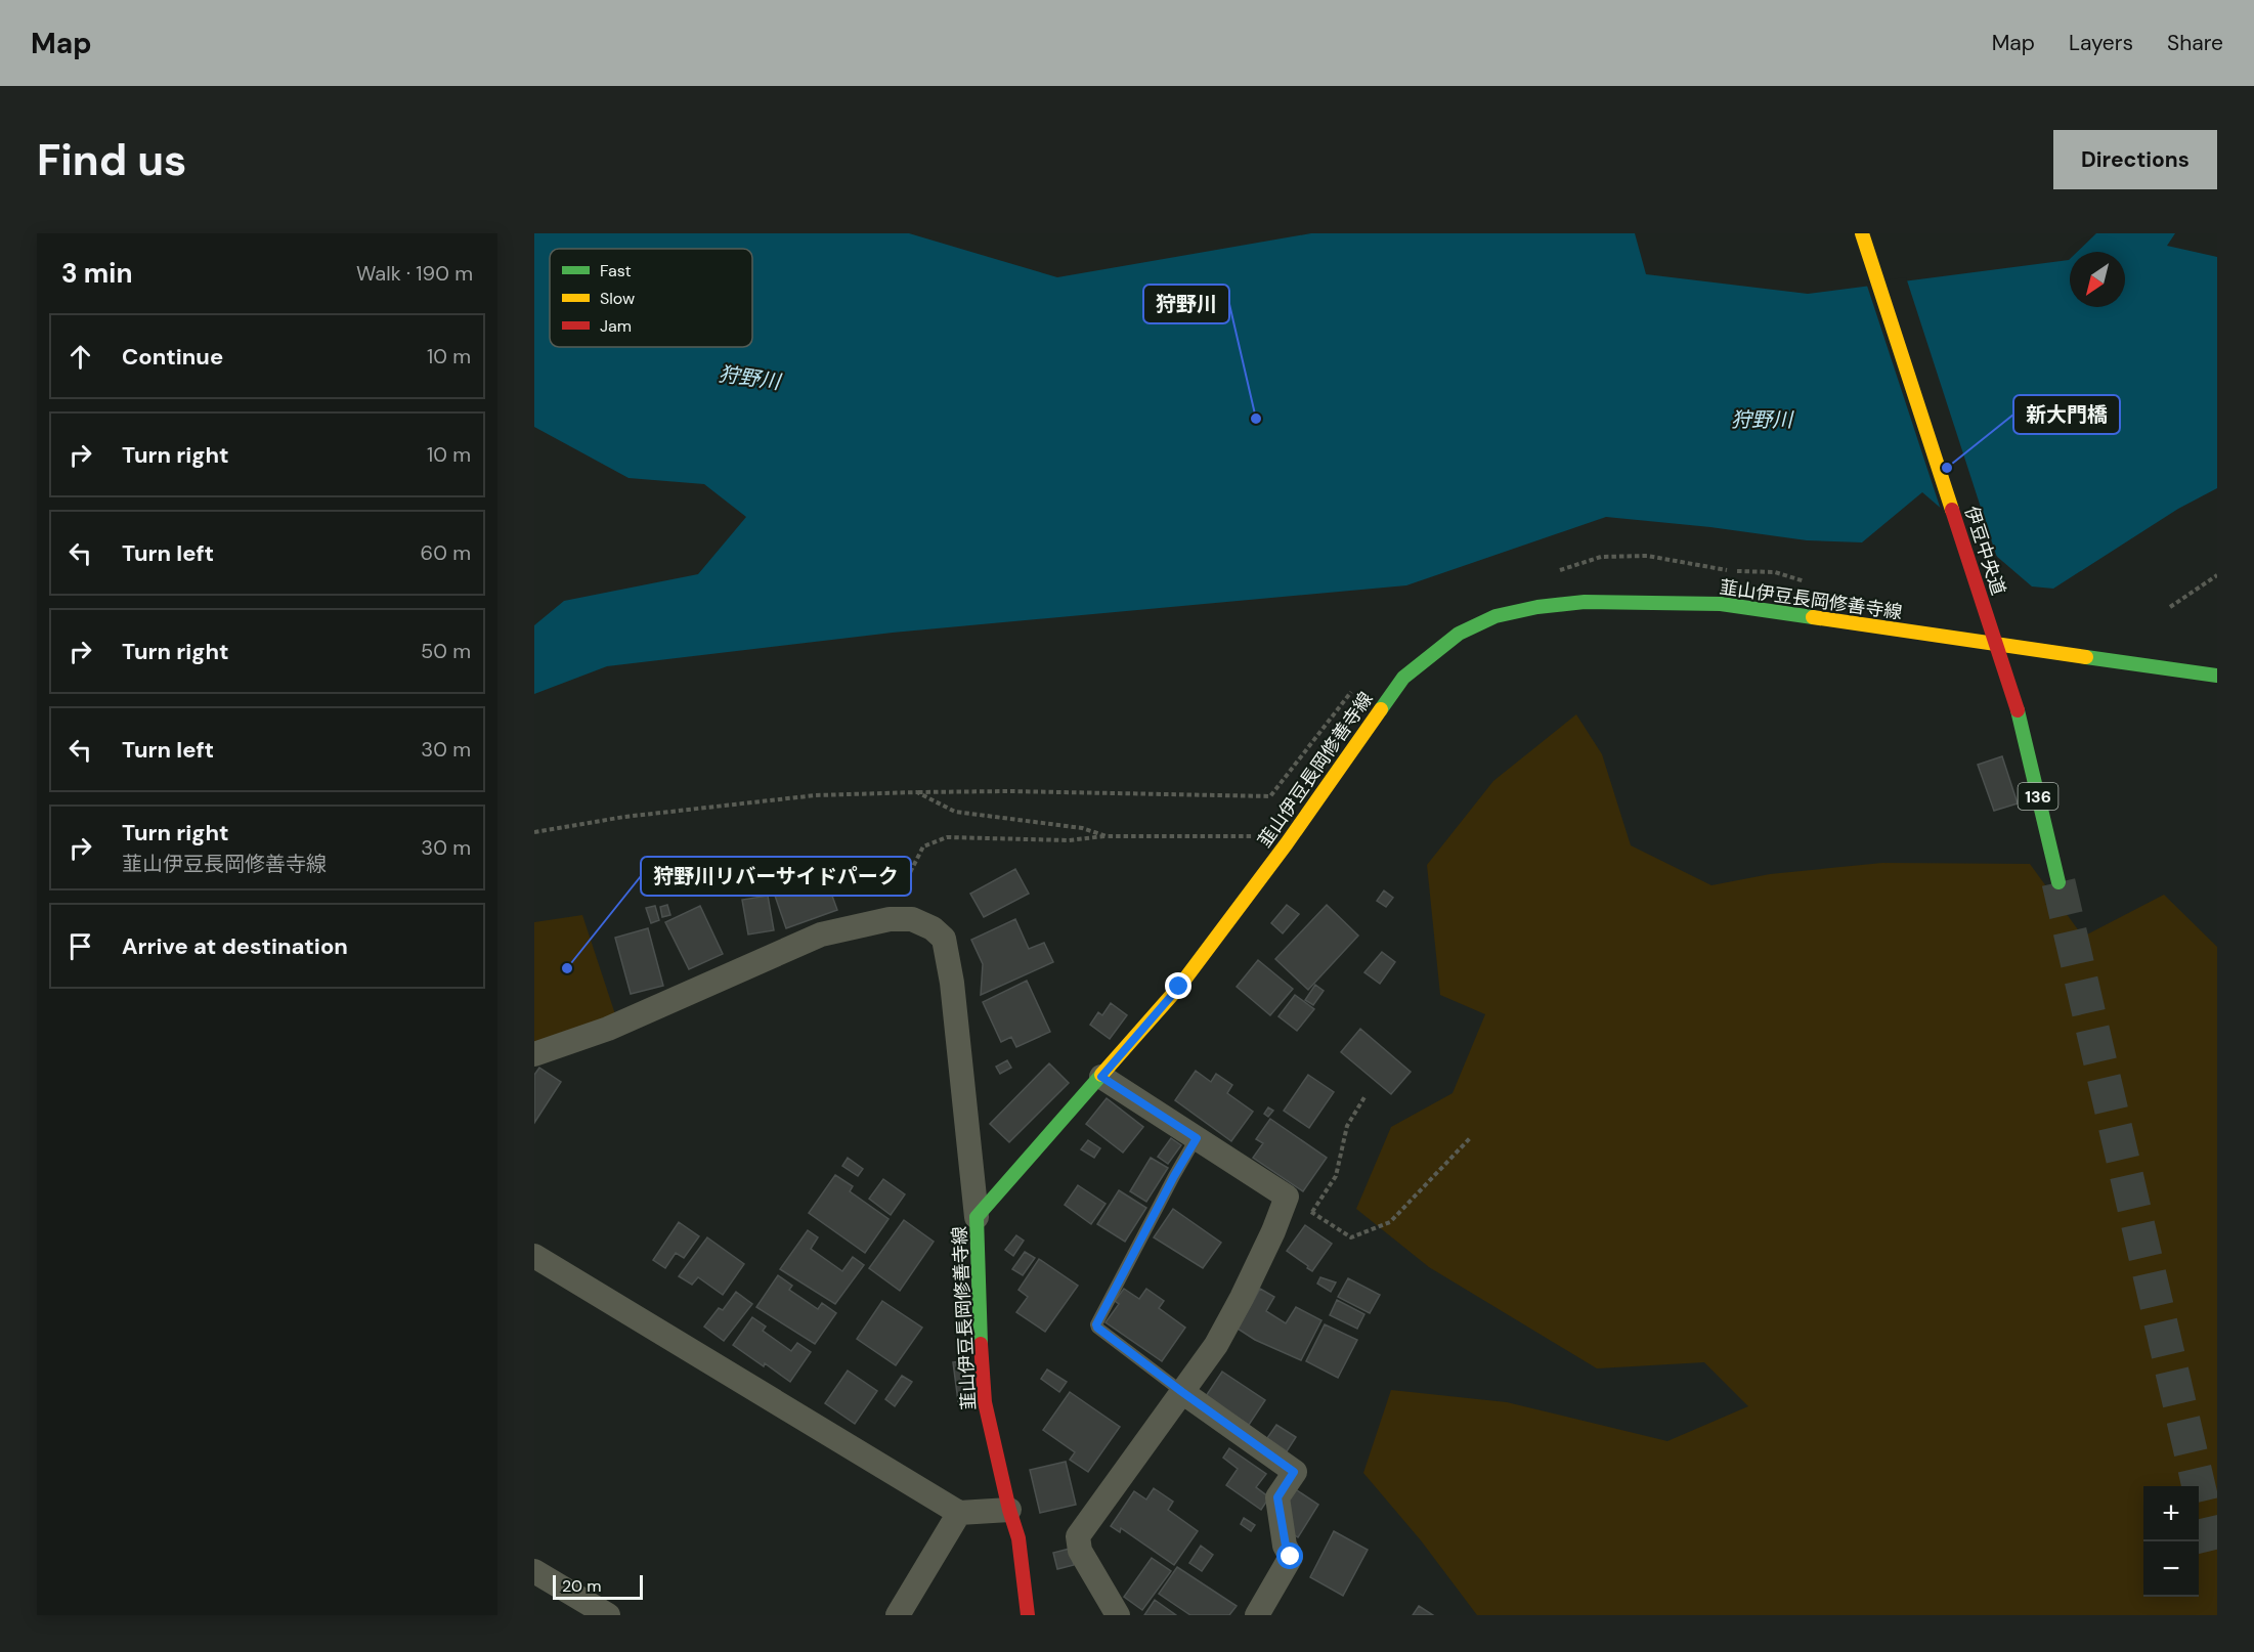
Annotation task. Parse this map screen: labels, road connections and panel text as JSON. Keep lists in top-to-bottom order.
{
  "streets": {
    "main road": ["伊豆中央道", "韮山伊豆長岡修善寺線", "136"]
  },
  "water": ["狩野川"],
  "places": ["狩野川", "新大門橋", "狩野川リバーサイドパーク"],
  "legend": ["Fast", "Slow", "Jam"],
  "scale_bar": "20 m",
  "north": "bottom left",
  "page": {
    "header": "Map",
    "nav": ["Map", "Layers", "Share"],
    "buttons": "Directions",
    "title": "Find us",
    "heading": ["3 min", "Walk · 190 m"],
    "list": [
      ["Continue", "10 m"],
      ["Turn right", "10 m"],
      ["Turn left", "60 m"],
      ["Turn right", "50 m"],
      ["Turn left", "30 m"],
      ["Turn right", "韮山伊豆長岡修善寺線", "30 m"],
      "Arrive at destination"
    ],
    "map_buttons": ["+", "−"],
    "scale": "20 m"
  }
}
